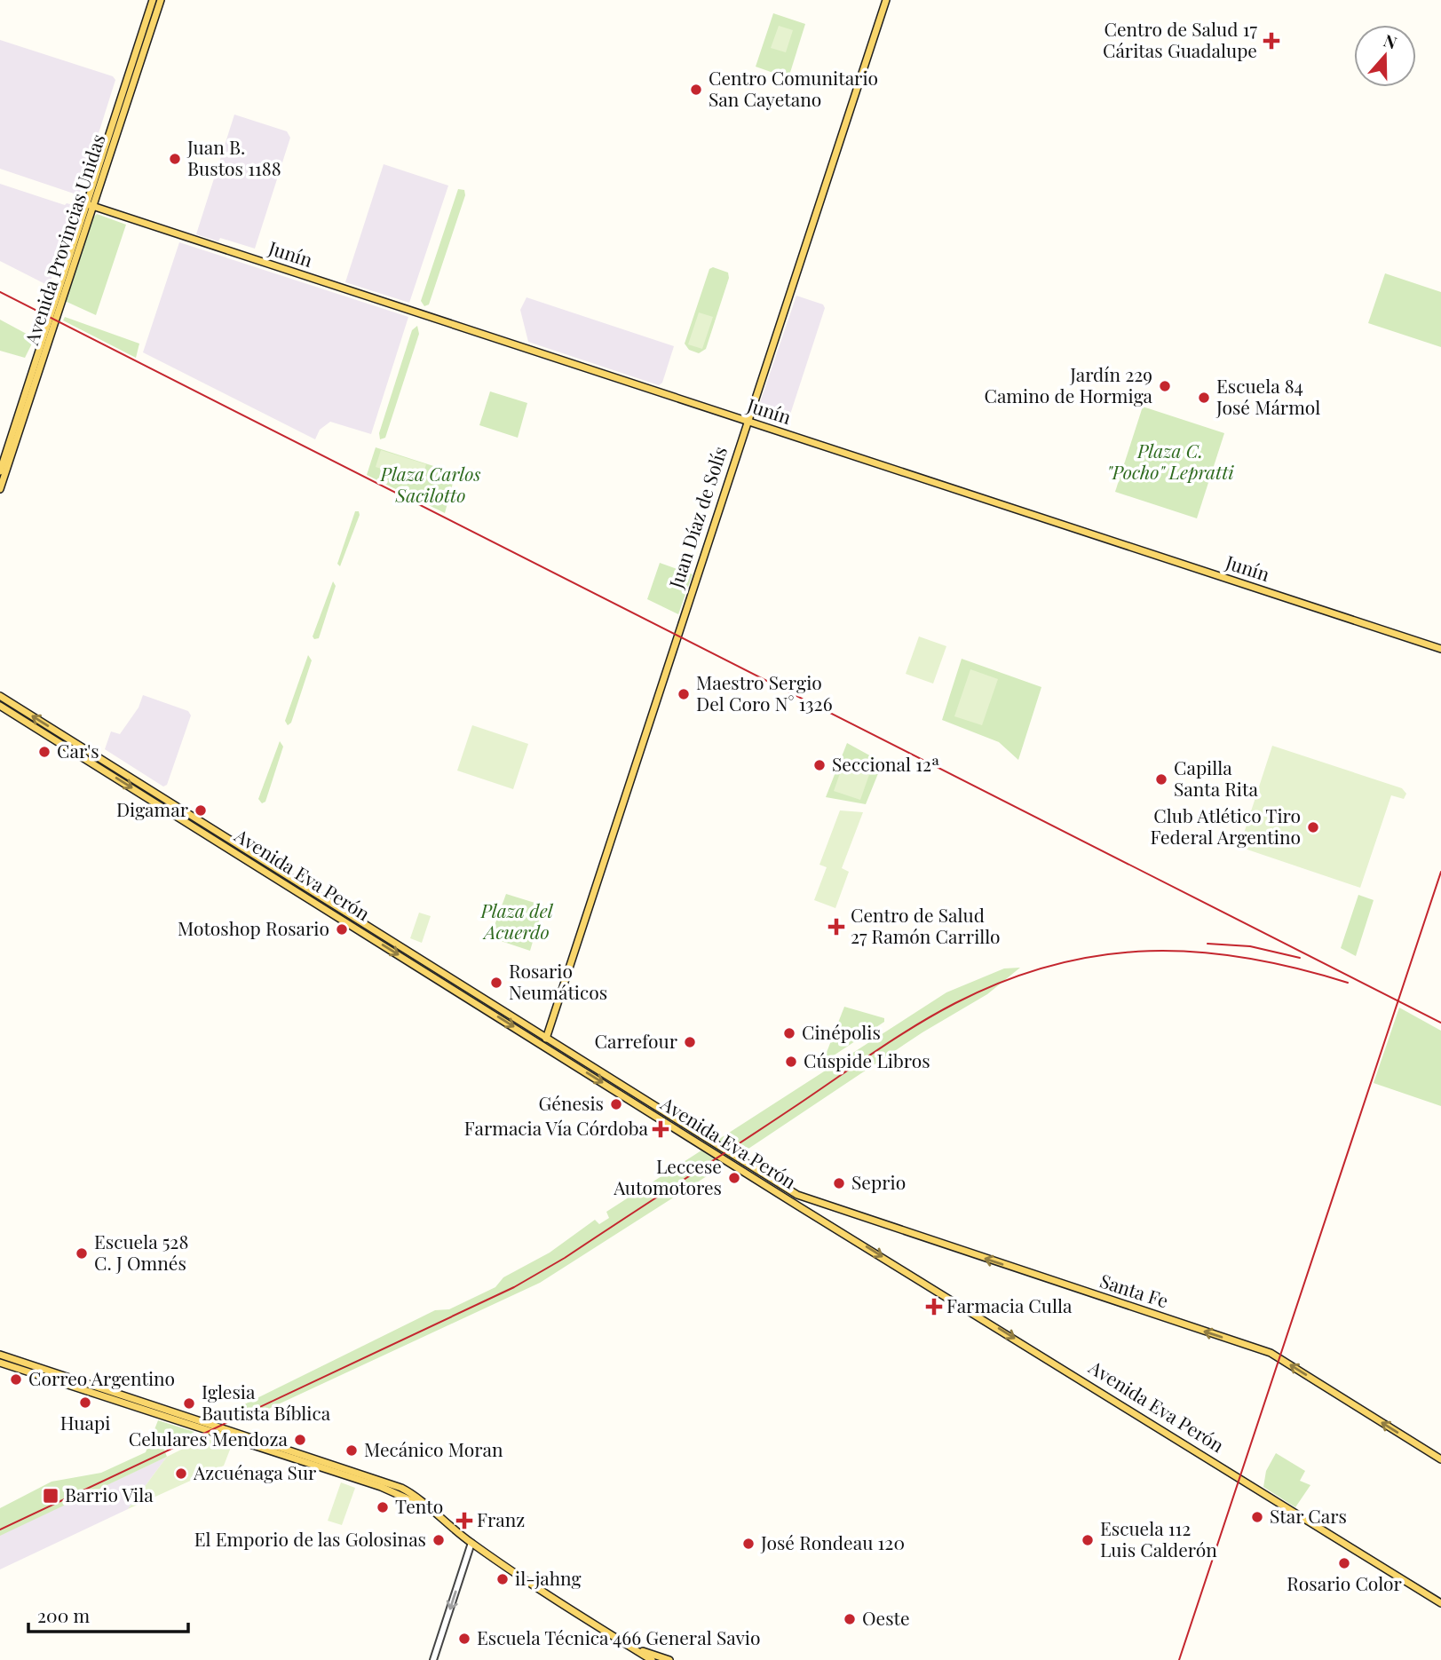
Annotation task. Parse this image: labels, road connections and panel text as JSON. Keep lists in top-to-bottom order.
{
  "streets": {
    "main road": [
      "Avenida Provincias Unidas",
      "Junín",
      "Juan Díaz de Solís",
      "Avenida Eva Perón",
      "Santa Fe"
    ]
  },
  "crossings": [
    ["Avenida Provincias Unidas", "Junín"],
    ["Junín", "Juan Díaz de Solís"],
    ["Juan Díaz de Solís", "Avenida Eva Perón"],
    ["Avenida Eva Perón", "Santa Fe"]
  ],
  "one_way": ["Santa Fe"],
  "parks": ["Plaza C. \"Pocho\" Lepratti", "Plaza Carlos Sacilotto", "Plaza del Acuerdo"],
  "places": {
    "health": [
      "Centro de Salud 17 Cáritas Guadalupe",
      "Centro de Salud 27 Ramón Carrillo",
      "Farmacia Vía Córdoba",
      "Farmacia Culla",
      "Franz"
    ],
    "other": [
      "Centro Comunitario San Cayetano",
      "Juan B. Bustos 1188",
      "Jardín 229 Camino de Hormiga",
      "Escuela 84 José Mármol",
      "Maestro Sergio Del Coro N° 1326",
      "Car's",
      "Seccional 12ª",
      "Capilla Santa Rita",
      "Digamar",
      "Club Atlético Tiro Federal Argentino",
      "Motoshop Rosario",
      "Rosario Neumáticos",
      "Cinépolis",
      "Carrefour",
      "Cúspide Libros",
      "Génesis",
      "Leccese Automotores",
      "Seprio",
      "Escuela 528 C. J Omnés",
      "Correo Argentino",
      "Huapi",
      "Iglesia Bautista Bíblica",
      "Celulares Mendoza",
      "Mecánico Moran",
      "Azcuénaga Sur",
      "Tento",
      "Star Cars",
      "El Emporio de las Golosinas",
      "Escuela 112 Luis Calderón",
      "José Rondeau 120",
      "Rosario Color",
      "il-jahng",
      "Oeste",
      "Escuela Técnica 466 General Savio"
    ],
    "transit": ["Barrio Vila"]
  },
  "scale_bar": "200 m",
  "north": "top"
}
